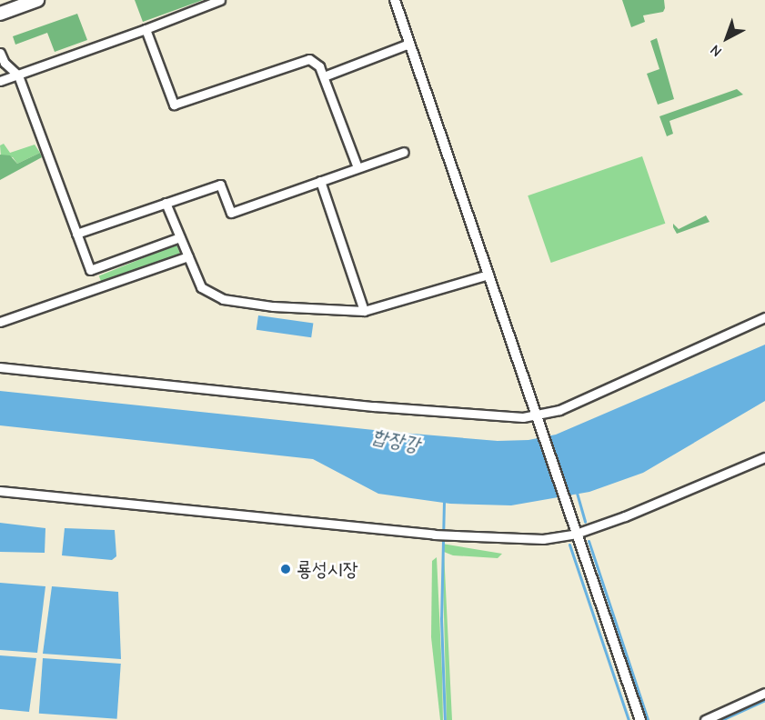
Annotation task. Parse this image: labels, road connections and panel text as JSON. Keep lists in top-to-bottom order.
{
  "water": ["합장강"],
  "places": ["룡성시장"],
  "north": "bottom left"
}
